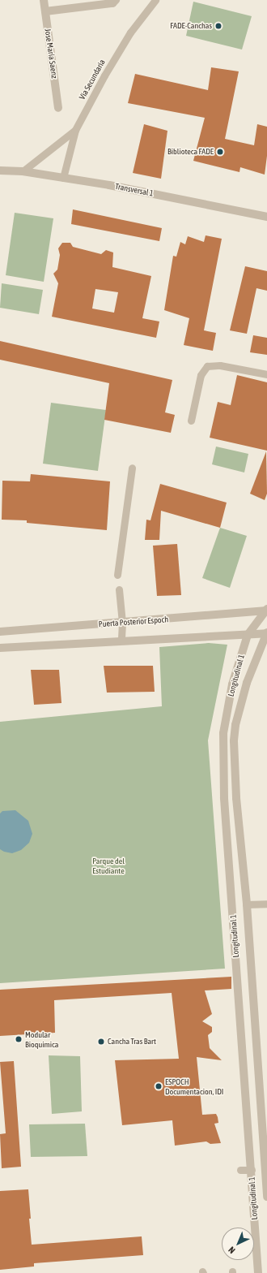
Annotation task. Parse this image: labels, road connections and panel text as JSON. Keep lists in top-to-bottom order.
{
  "streets": {
    "street": [
      "Jose Maria Saenz",
      "Transversal 1",
      "Puerta Posterior Espoch",
      "Longitudinal 1"
    ],
    "lane": ["Via Secundaria"]
  },
  "crossings": [
    ["Via Secundaria", "Transversal 1"],
    ["Puerta Posterior Espoch", "Longitudinal 1"]
  ],
  "parks": ["Parque del Estudiante"],
  "places": [
    "FADE-Canchas",
    "Biblioteca FADE",
    "Modular Bioquimica",
    "Cancha Tras Bart",
    "ESPOCH Documentacion, IDI"
  ],
  "north": "bottom left"
}
